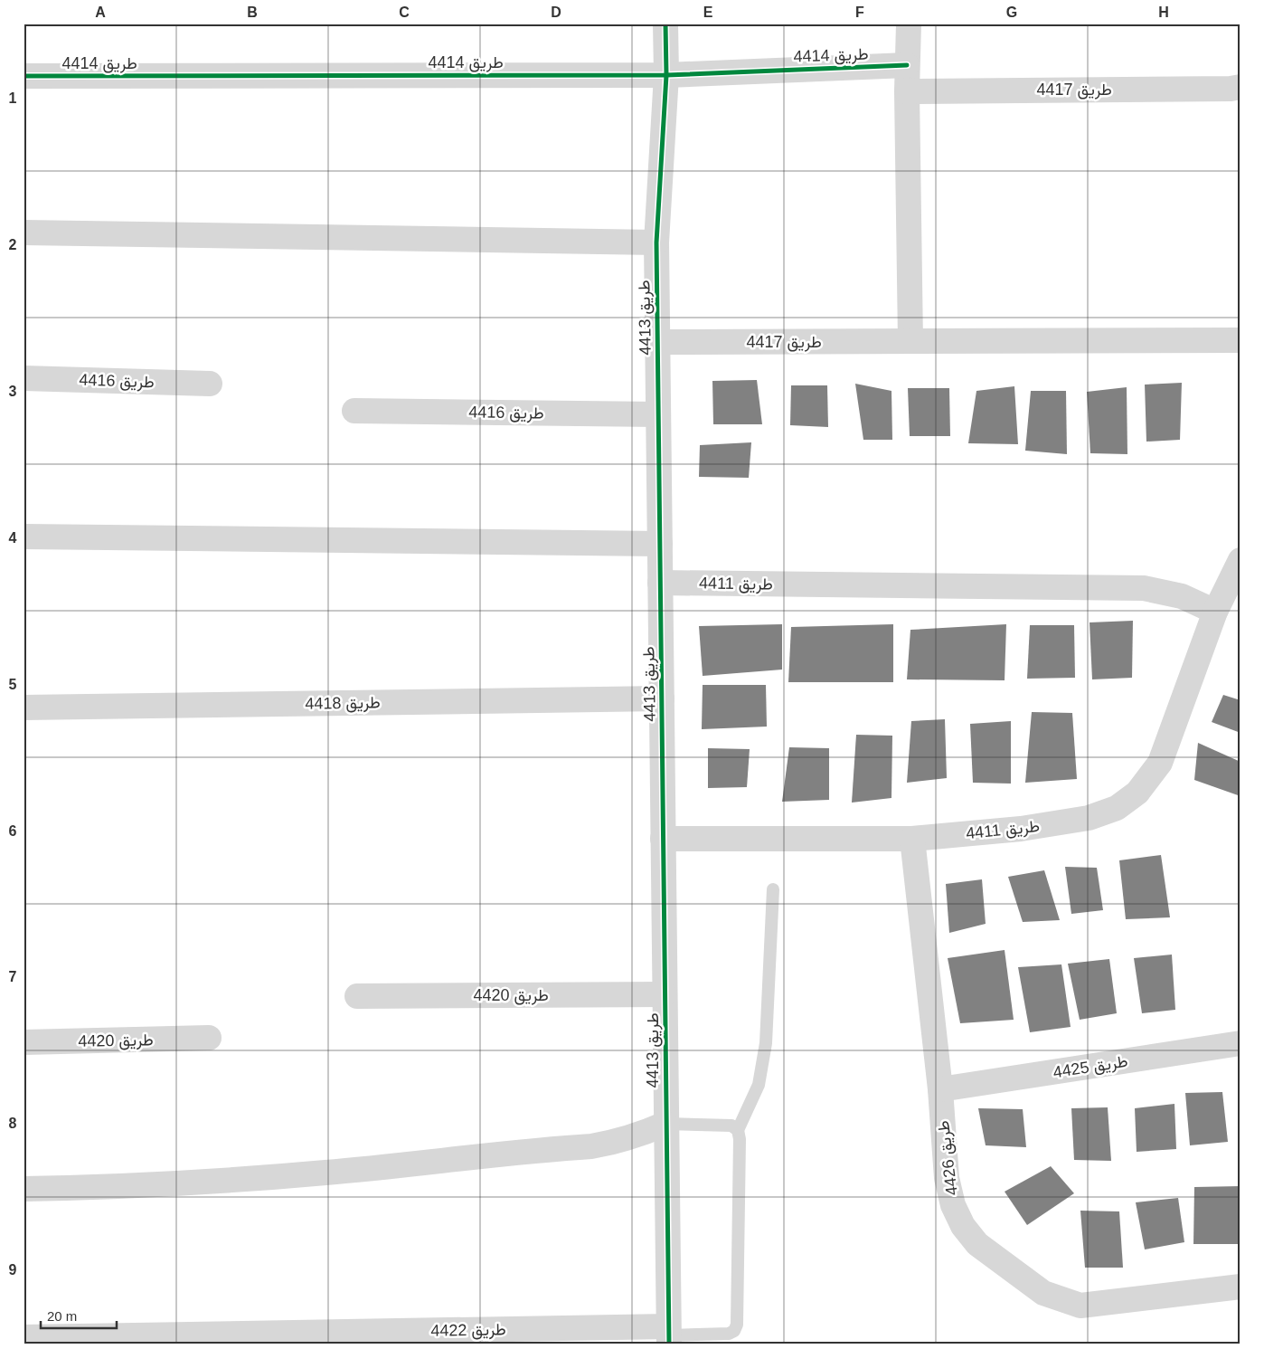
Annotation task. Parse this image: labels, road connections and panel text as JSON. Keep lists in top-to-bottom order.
{
  "streets": {
    "street": [
      "طريق 4414",
      "طريق 4417",
      "طريق 4413",
      "طريق 4416",
      "طريق 4411",
      "طريق 4418",
      "طريق 4420",
      "طريق 4425",
      "طريق 4426",
      "طريق 4422"
    ]
  },
  "crossings": [
    ["طريق 4414", "طريق 4413"],
    ["طريق 4417", "طريق 4413"],
    ["طريق 4413", "طريق 4416"],
    ["طريق 4413", "طريق 4411"],
    ["طريق 4413", "طريق 4418"],
    ["طريق 4413", "طريق 4420"],
    ["طريق 4413", "طريق 4422"],
    ["طريق 4411", "طريق 4426"],
    ["طريق 4425", "طريق 4426"]
  ],
  "scale_bar": "20 m",
  "grid": {
    "columns": [
      "A",
      "B",
      "C",
      "D",
      "E",
      "F",
      "G",
      "H"
    ],
    "rows": [
      "1",
      "2",
      "3",
      "4",
      "5",
      "6",
      "7",
      "8",
      "9"
    ]
  }
}
